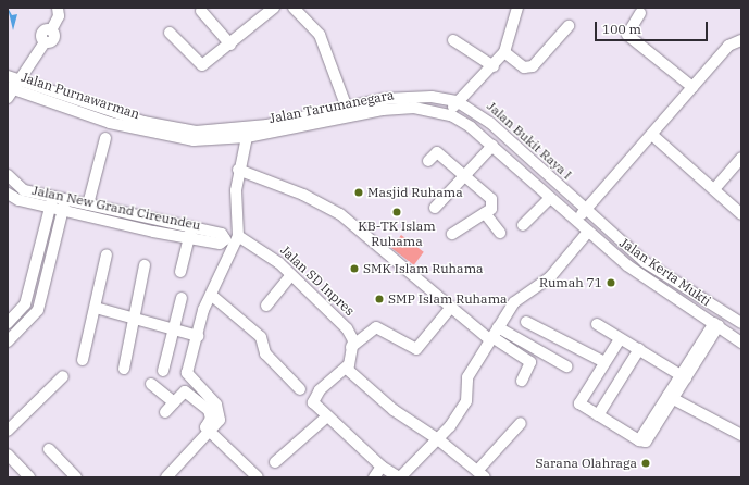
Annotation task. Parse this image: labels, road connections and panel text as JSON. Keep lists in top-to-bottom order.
{
  "streets": {
    "street": [
      "Jalan Purnawarman",
      "Jalan Tarumanegara",
      "Jalan Bukit Raya I",
      "Jalan New Grand Cireundeu",
      "Jalan Kerta Mukti",
      "Jalan SD Inpres"
    ]
  },
  "crossings": [
    ["Jalan Purnawarman", "Jalan Tarumanegara"],
    ["Jalan Purnawarman", "Jalan Bukit Raya I"],
    ["Jalan Tarumanegara", "Jalan Bukit Raya I"],
    ["Jalan Tarumanegara", "Jalan Kerta Mukti"],
    ["Jalan Bukit Raya I", "Jalan Kerta Mukti"]
  ],
  "places": [
    "Masjid Ruhama",
    "KB-TK Islam Ruhama",
    "SMK Islam Ruhama",
    "Rumah 71",
    "SMP Islam Ruhama",
    "Sarana Olahraga"
  ],
  "scale_bar": "100 m"
}
